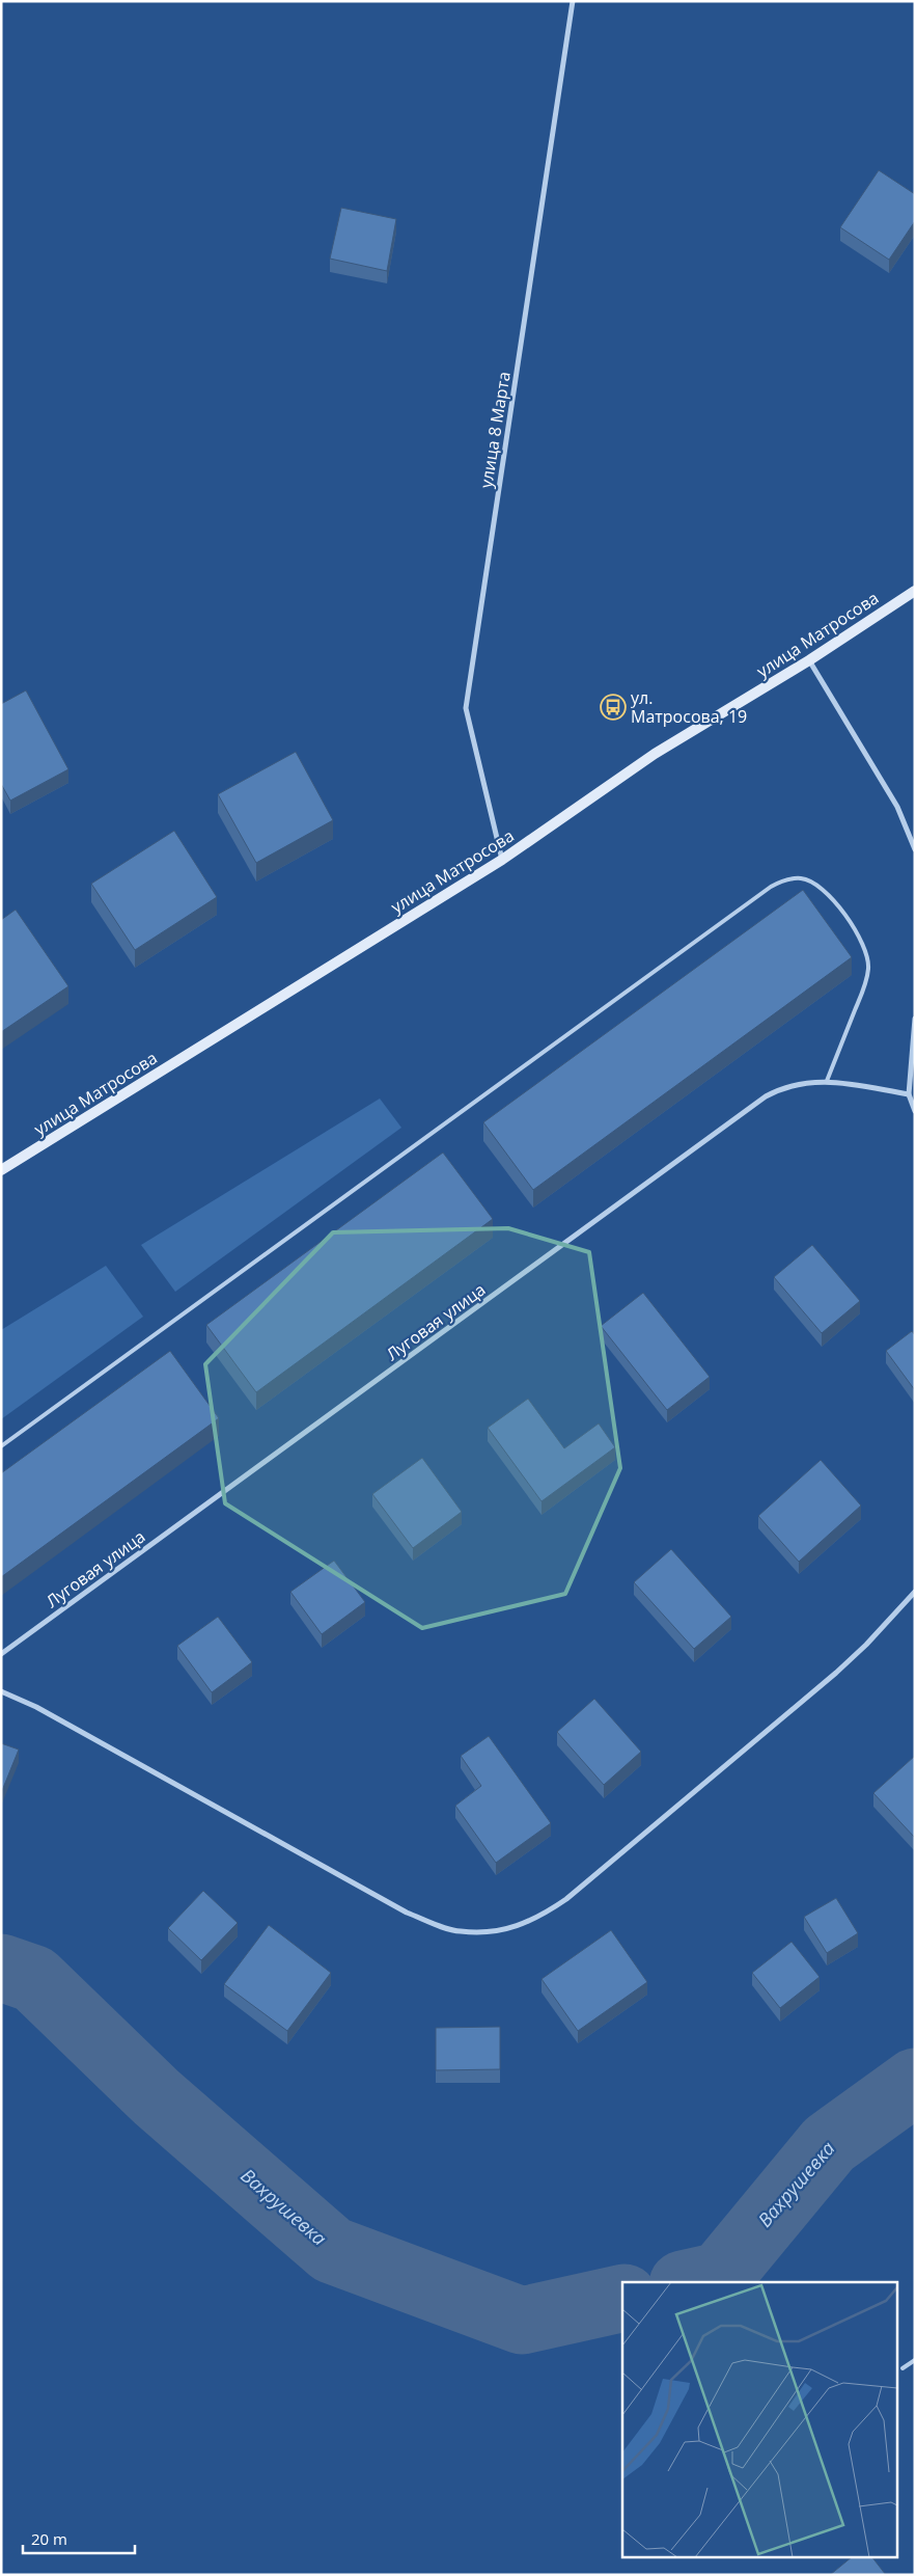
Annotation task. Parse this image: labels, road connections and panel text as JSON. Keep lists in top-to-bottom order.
{
  "streets": {
    "street": ["улица 8 Марта", "улица Матросова", "Луговая улица"]
  },
  "crossings": [
    ["улица 8 Марта", "улица Матросова"]
  ],
  "water": ["Вахрушевка"],
  "places": {
    "bus stop": ["ул. Матросова, 19"]
  },
  "scale_bar": "20 m"
}
